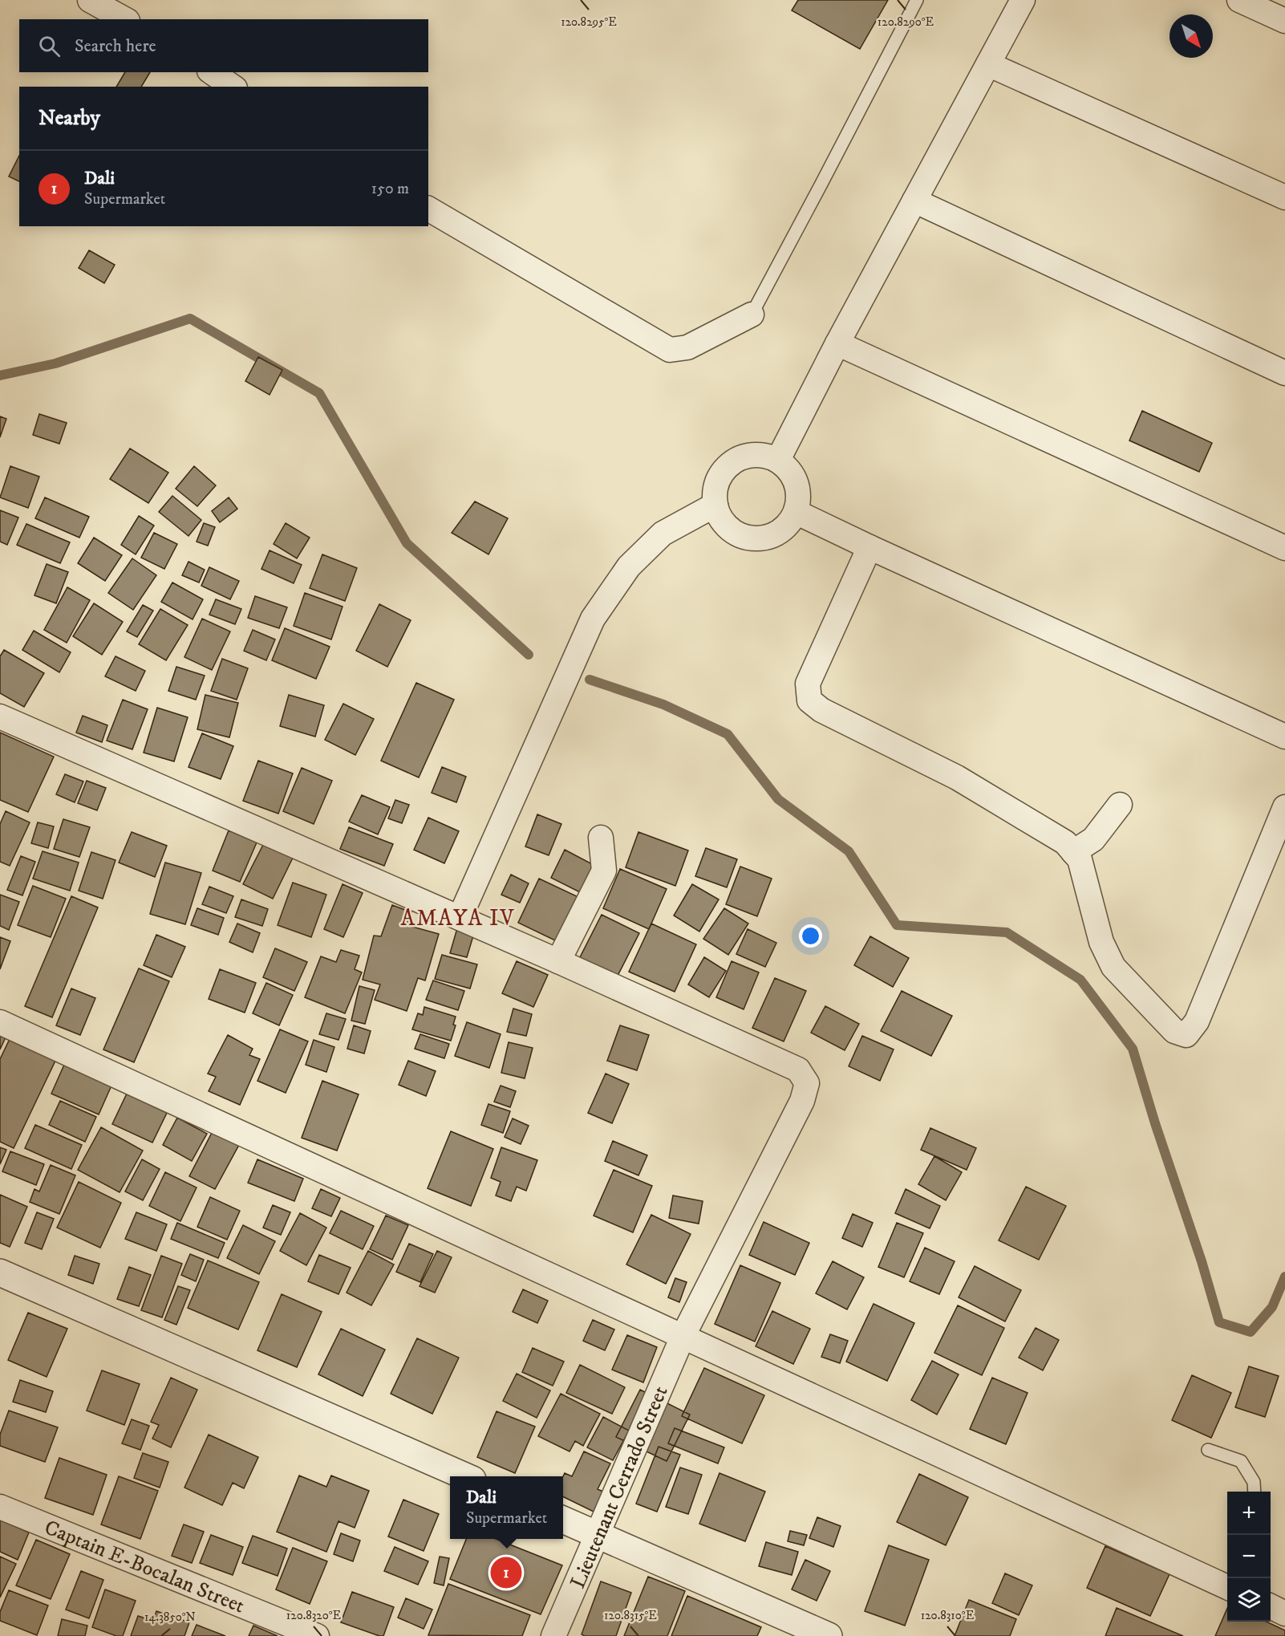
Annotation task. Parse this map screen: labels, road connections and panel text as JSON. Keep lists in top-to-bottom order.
{
  "streets": {
    "street": ["Lieutenant Cerrado Street", "Captain E-Bocalan Street"]
  },
  "districts": ["AMAYA IV"],
  "north": "bottom right",
  "page": {
    "search": "Search here",
    "heading": "Nearby",
    "list": [
      {
        "mark": "1",
        "name": "Dali",
        "note": "Supermarket",
        "value": "150 m"
      }
    ],
    "popup": ["Dali", "Supermarket"],
    "map_buttons": ["+", "−"],
    "pins": "1"
  },
  "coordinates": [
    "120.8295°E",
    "120.8290°E",
    "120.8320°E",
    "120.8315°E",
    "120.8310°E",
    "14.3850°N"
  ]
}
